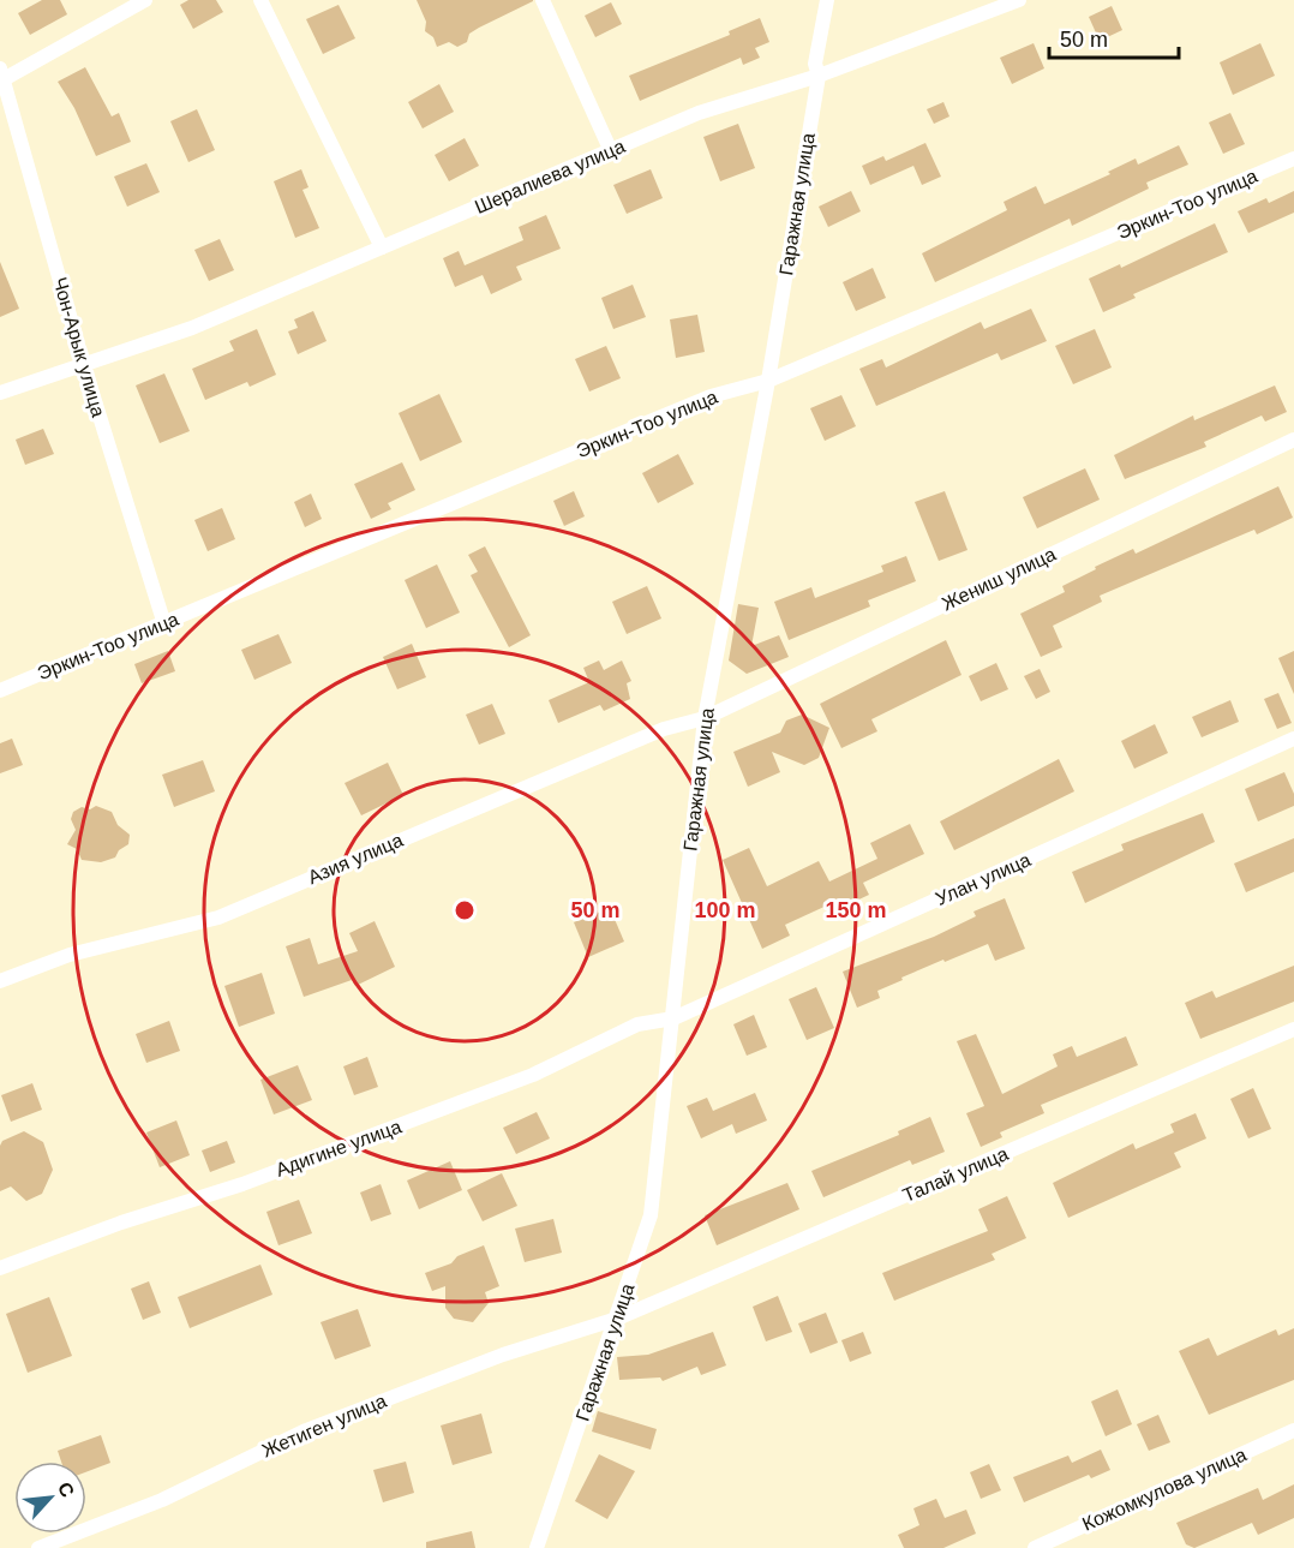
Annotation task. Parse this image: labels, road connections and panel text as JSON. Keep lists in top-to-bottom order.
{
  "streets": {
    "street": [
      "Шералиева улица",
      "Гаражная улица",
      "Эркин-Тоо улица",
      "Чон-Арык улица",
      "Жениш улица",
      "Азия улица",
      "Улан улица",
      "Адигине улица",
      "Талай улица",
      "Жетиген улица",
      "Кожомкулова улица"
    ]
  },
  "crossings": [
    ["Шералиева улица", "Гаражная улица"],
    ["Шералиева улица", "Чон-Арык улица"],
    ["Гаражная улица", "Эркин-Тоо улица"],
    ["Гаражная улица", "Жениш улица"],
    ["Гаражная улица", "Азия улица"],
    ["Гаражная улица", "Улан улица"],
    ["Гаражная улица", "Адигине улица"],
    ["Гаражная улица", "Талай улица"],
    ["Гаражная улица", "Жетиген улица"],
    ["Эркин-Тоо улица", "Чон-Арык улица"],
    ["Жениш улица", "Азия улица"],
    ["Улан улица", "Адигине улица"],
    ["Талай улица", "Жетиген улица"]
  ],
  "scale_bar": "50 m",
  "north": "top right",
  "rings": ["50 m", "100 m", "150 m"]
}
